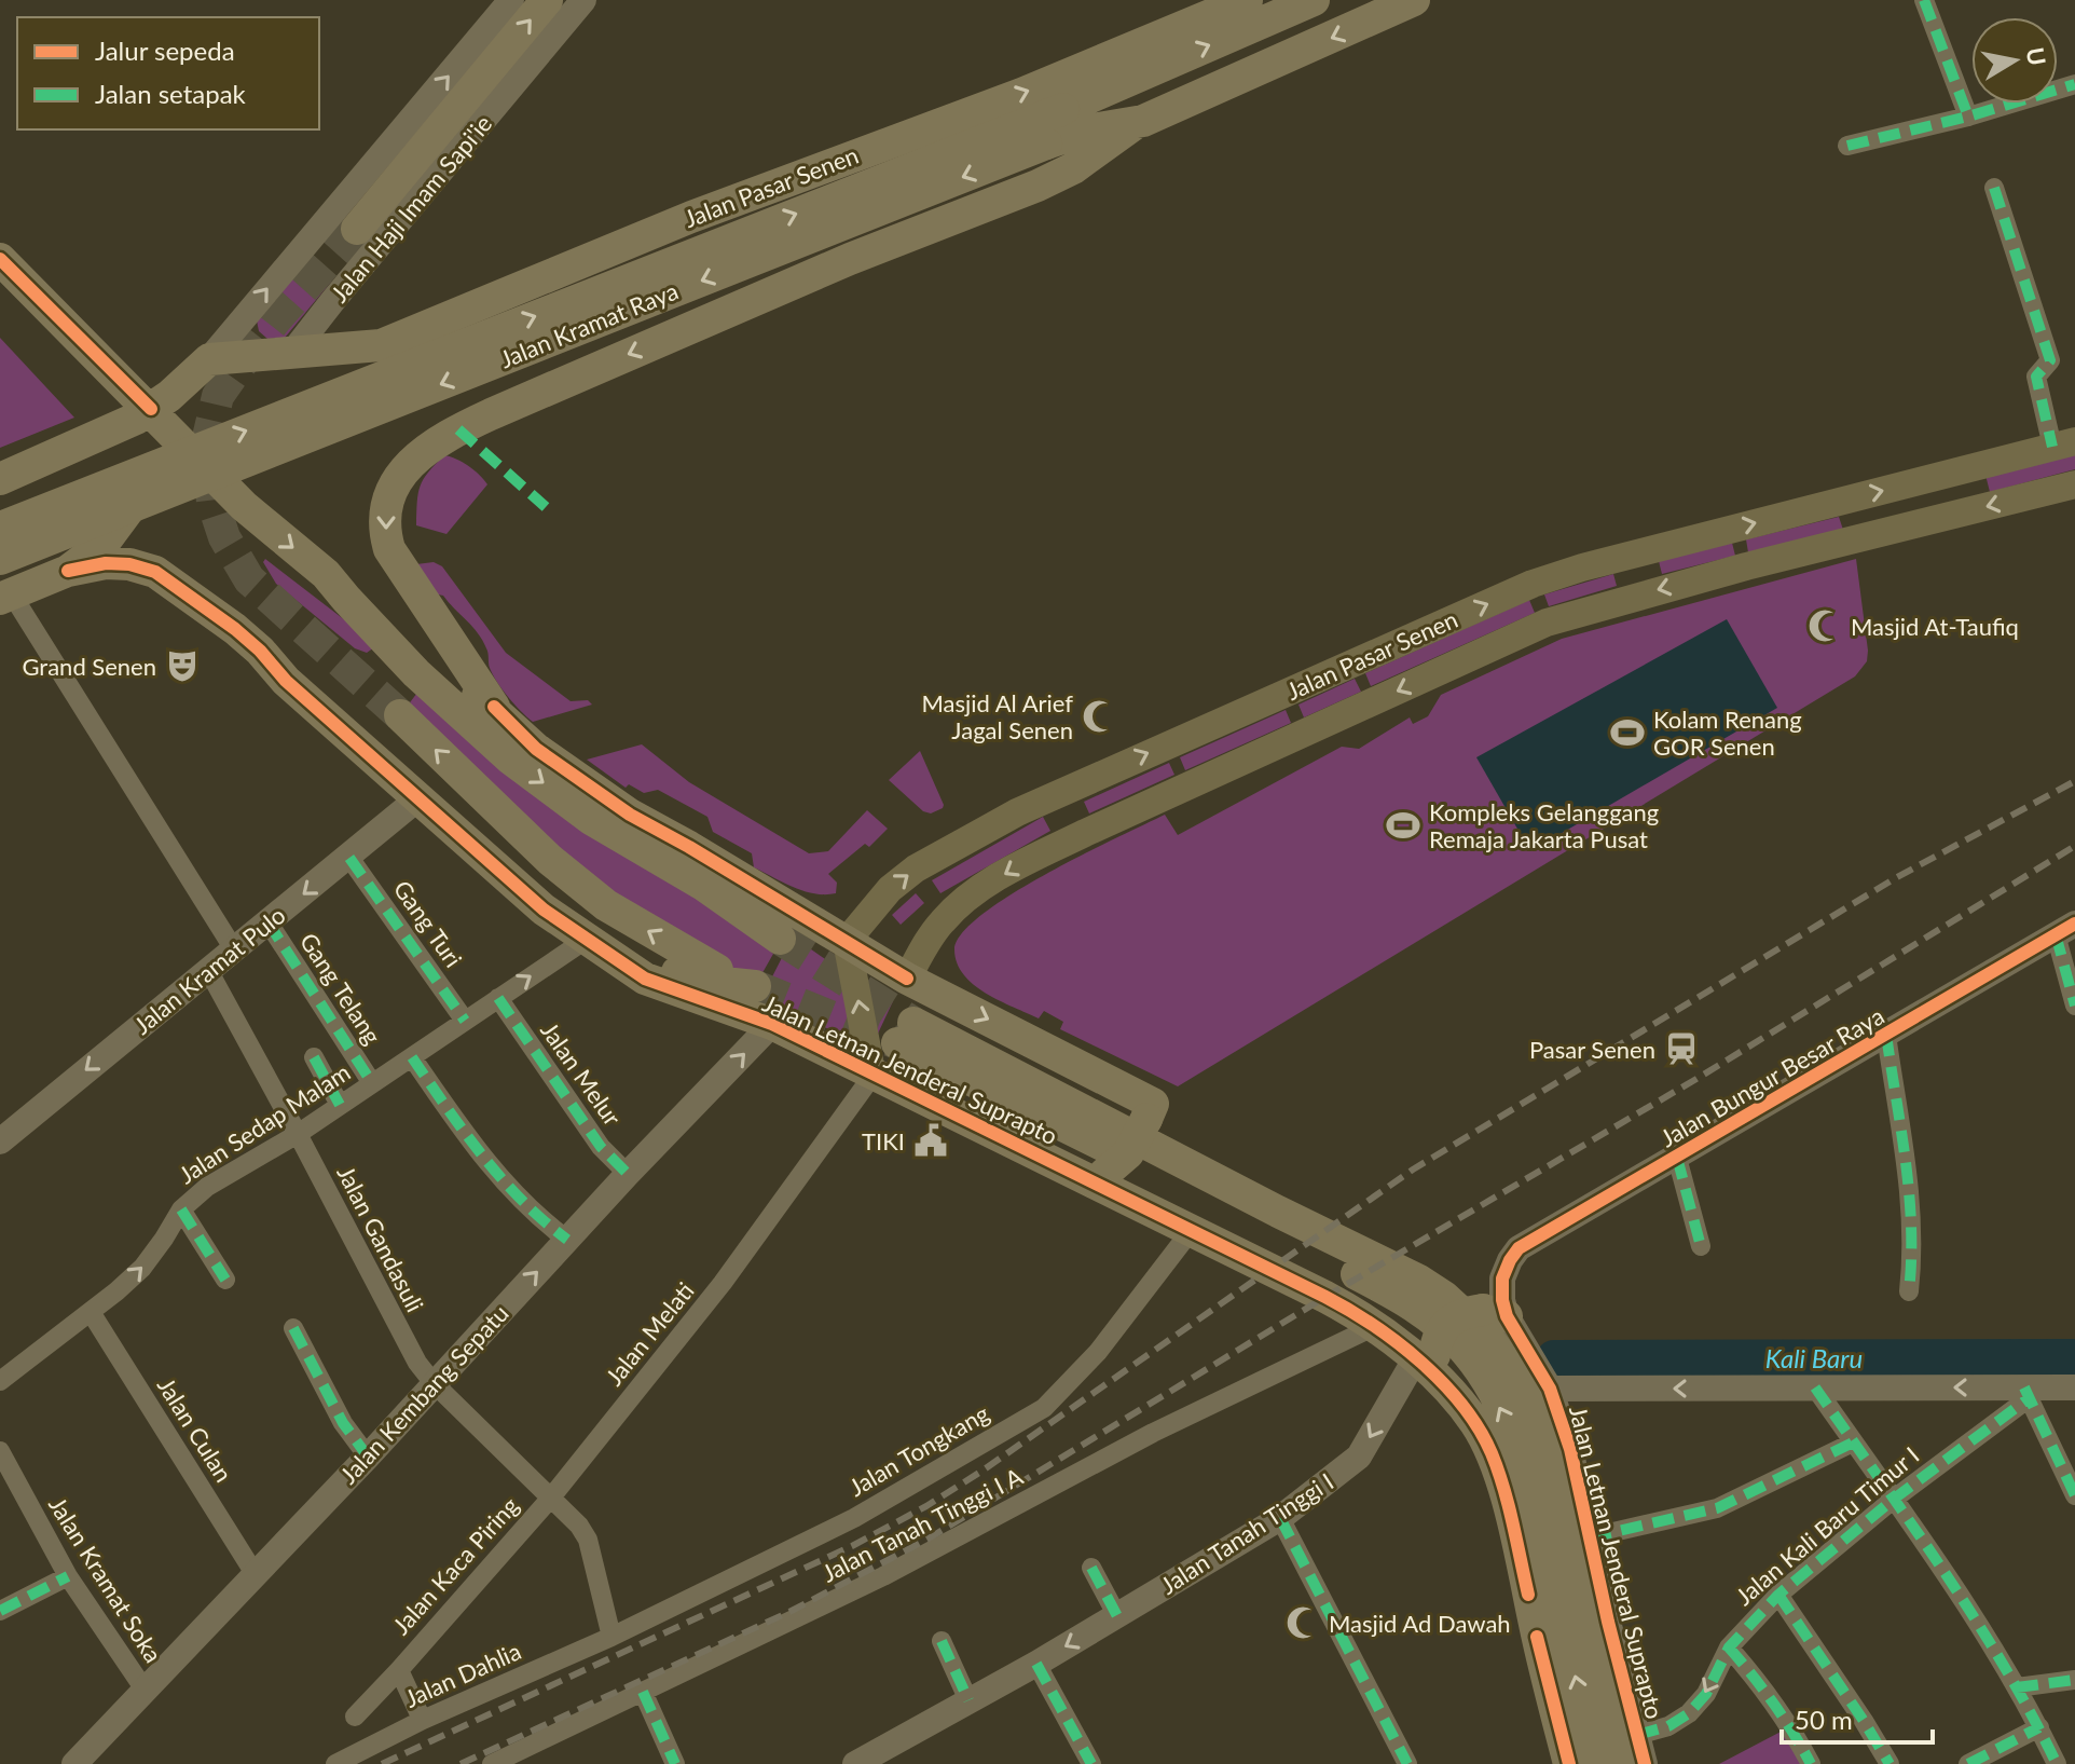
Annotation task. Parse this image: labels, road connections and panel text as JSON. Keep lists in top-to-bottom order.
{
  "streets": {
    "main road": ["Jalan Pasar Senen", "Jalan Kramat Raya", "Jalan Letnan Jenderal Suprapto"],
    "street": [
      "Jalan Haji Imam Sapi'ie",
      "Gang Turi",
      "Jalan Kramat Pulo",
      "Gang Telang",
      "Jalan Melur",
      "Jalan Bungur Besar Raya",
      "Jalan Sedap Malam",
      "Jalan Gandasuli",
      "Jalan Melati",
      "Jalan Kembang Sepatu",
      "Jalan Culan",
      "Jalan Tongkang",
      "Jalan Tanah Tinggi I A",
      "Jalan Kali Baru Timur I",
      "Jalan Tanah Tinggi I",
      "Jalan Kaca Piring",
      "Jalan Kramat Soka",
      "Jalan Dahlia"
    ]
  },
  "crossings": [
    ["Jalan Pasar Senen", "Jalan Haji Imam Sapi'ie"],
    ["Gang Turi", "Jalan Kramat Pulo"],
    ["Gang Turi", "Jalan Sedap Malam"],
    ["Jalan Kramat Pulo", "Gang Telang"],
    ["Jalan Kramat Pulo", "Jalan Letnan Jenderal Suprapto"],
    ["Jalan Kramat Pulo", "Jalan Gandasuli"],
    ["Gang Telang", "Jalan Sedap Malam"],
    ["Jalan Letnan Jenderal Suprapto", "Jalan Bungur Besar Raya"],
    ["Jalan Letnan Jenderal Suprapto", "Jalan Sedap Malam"],
    ["Jalan Letnan Jenderal Suprapto", "Jalan Melati"],
    ["Jalan Letnan Jenderal Suprapto", "Jalan Kembang Sepatu"],
    ["Jalan Letnan Jenderal Suprapto", "Jalan Tongkang"],
    ["Jalan Letnan Jenderal Suprapto", "Jalan Tanah Tinggi I A"],
    ["Jalan Letnan Jenderal Suprapto", "Jalan Kali Baru Timur I"],
    ["Jalan Letnan Jenderal Suprapto", "Jalan Tanah Tinggi I"],
    ["Jalan Melur", "Jalan Sedap Malam"],
    ["Jalan Melur", "Jalan Kembang Sepatu"],
    ["Jalan Sedap Malam", "Jalan Gandasuli"],
    ["Jalan Sedap Malam", "Jalan Culan"],
    ["Jalan Gandasuli", "Jalan Melati"],
    ["Jalan Gandasuli", "Jalan Kembang Sepatu"],
    ["Jalan Gandasuli", "Jalan Kaca Piring"],
    ["Jalan Melati", "Jalan Kaca Piring"],
    ["Jalan Kembang Sepatu", "Jalan Culan"],
    ["Jalan Kembang Sepatu", "Jalan Kramat Soka"],
    ["Jalan Tongkang", "Jalan Dahlia"]
  ],
  "one_way": ["Jalan Kramat Pulo", "Jalan Kembang Sepatu", "Jalan Tanah Tinggi I"],
  "water": ["Kali Baru"],
  "places": {
    "mosque": ["Masjid At-Taufiq", "Masjid Al Arief Jagal Senen", "Masjid Ad Dawah"],
    "theatre": ["Grand Senen"],
    "sports": ["Kolam Renang GOR Senen", "Kompleks Gelanggang Remaja Jakarta Pusat"],
    "station": ["Pasar Senen"],
    "public building": ["TIKI"]
  },
  "legend": ["Jalur sepeda", "Jalan setapak"],
  "scale_bar": "50 m",
  "north": "right"
}
